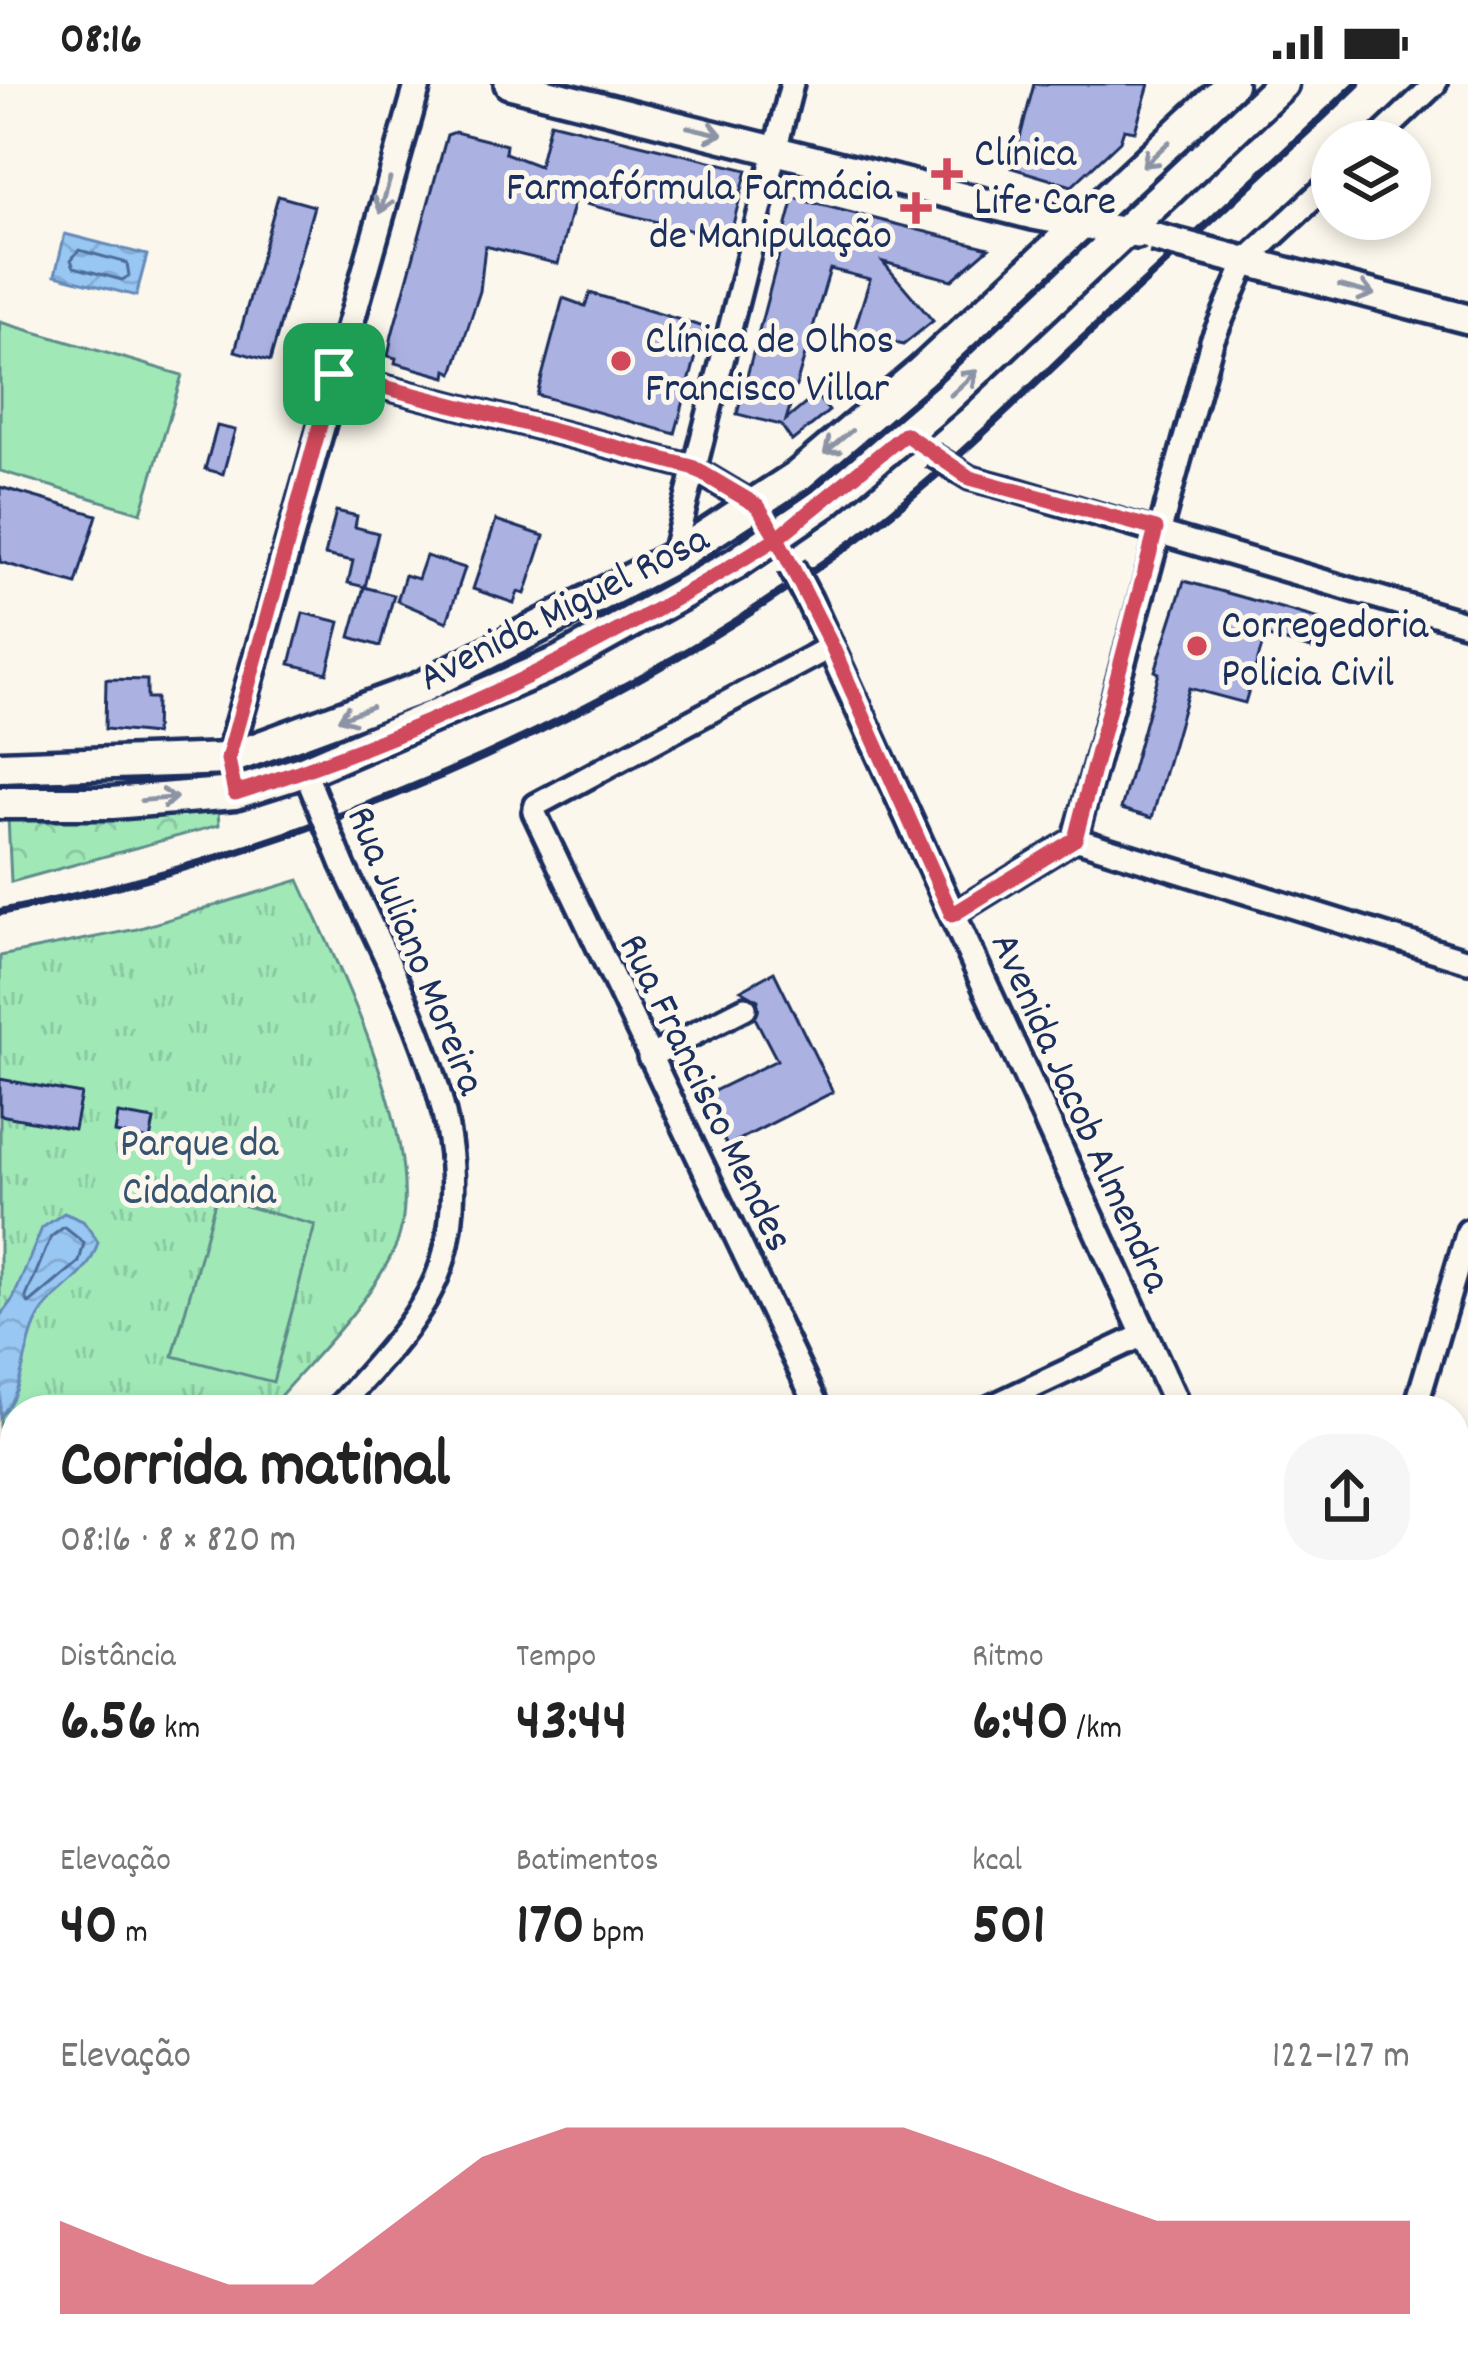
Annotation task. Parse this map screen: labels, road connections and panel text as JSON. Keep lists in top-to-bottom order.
{
  "streets": {
    "main road": ["Avenida Miguel Rosa"],
    "street": ["Rua Juliano Moreira", "Rua Francisco Mendes", "Avenida Jacob Almendra"]
  },
  "crossings": [
    ["Avenida Miguel Rosa", "Rua Juliano Moreira"],
    ["Avenida Miguel Rosa", "Avenida Jacob Almendra"],
    ["Rua Francisco Mendes", "Avenida Jacob Almendra"]
  ],
  "parks": ["Parque da Cidadania"],
  "places": {
    "health": ["Clínica Life Care", "Farmafórmula Farmácia de Manipulação"],
    "other": ["Clínica de Olhos Francisco Villar", "Corregedoria Policia Civil"]
  },
  "page": {
    "status": "08:16",
    "heading": ["Corrida matinal", "08:16 · 8 × 820 m"],
    "stats": [
      ["Distância", "6.56 km"],
      ["Tempo", "43:44"],
      ["Ritmo", "6:40 /km"],
      ["Elevação", "40 m"],
      ["Batimentos", "170 bpm"],
      ["kcal", "501"]
    ],
    "chart": ["Elevação", "122–127 m"]
  }
}
